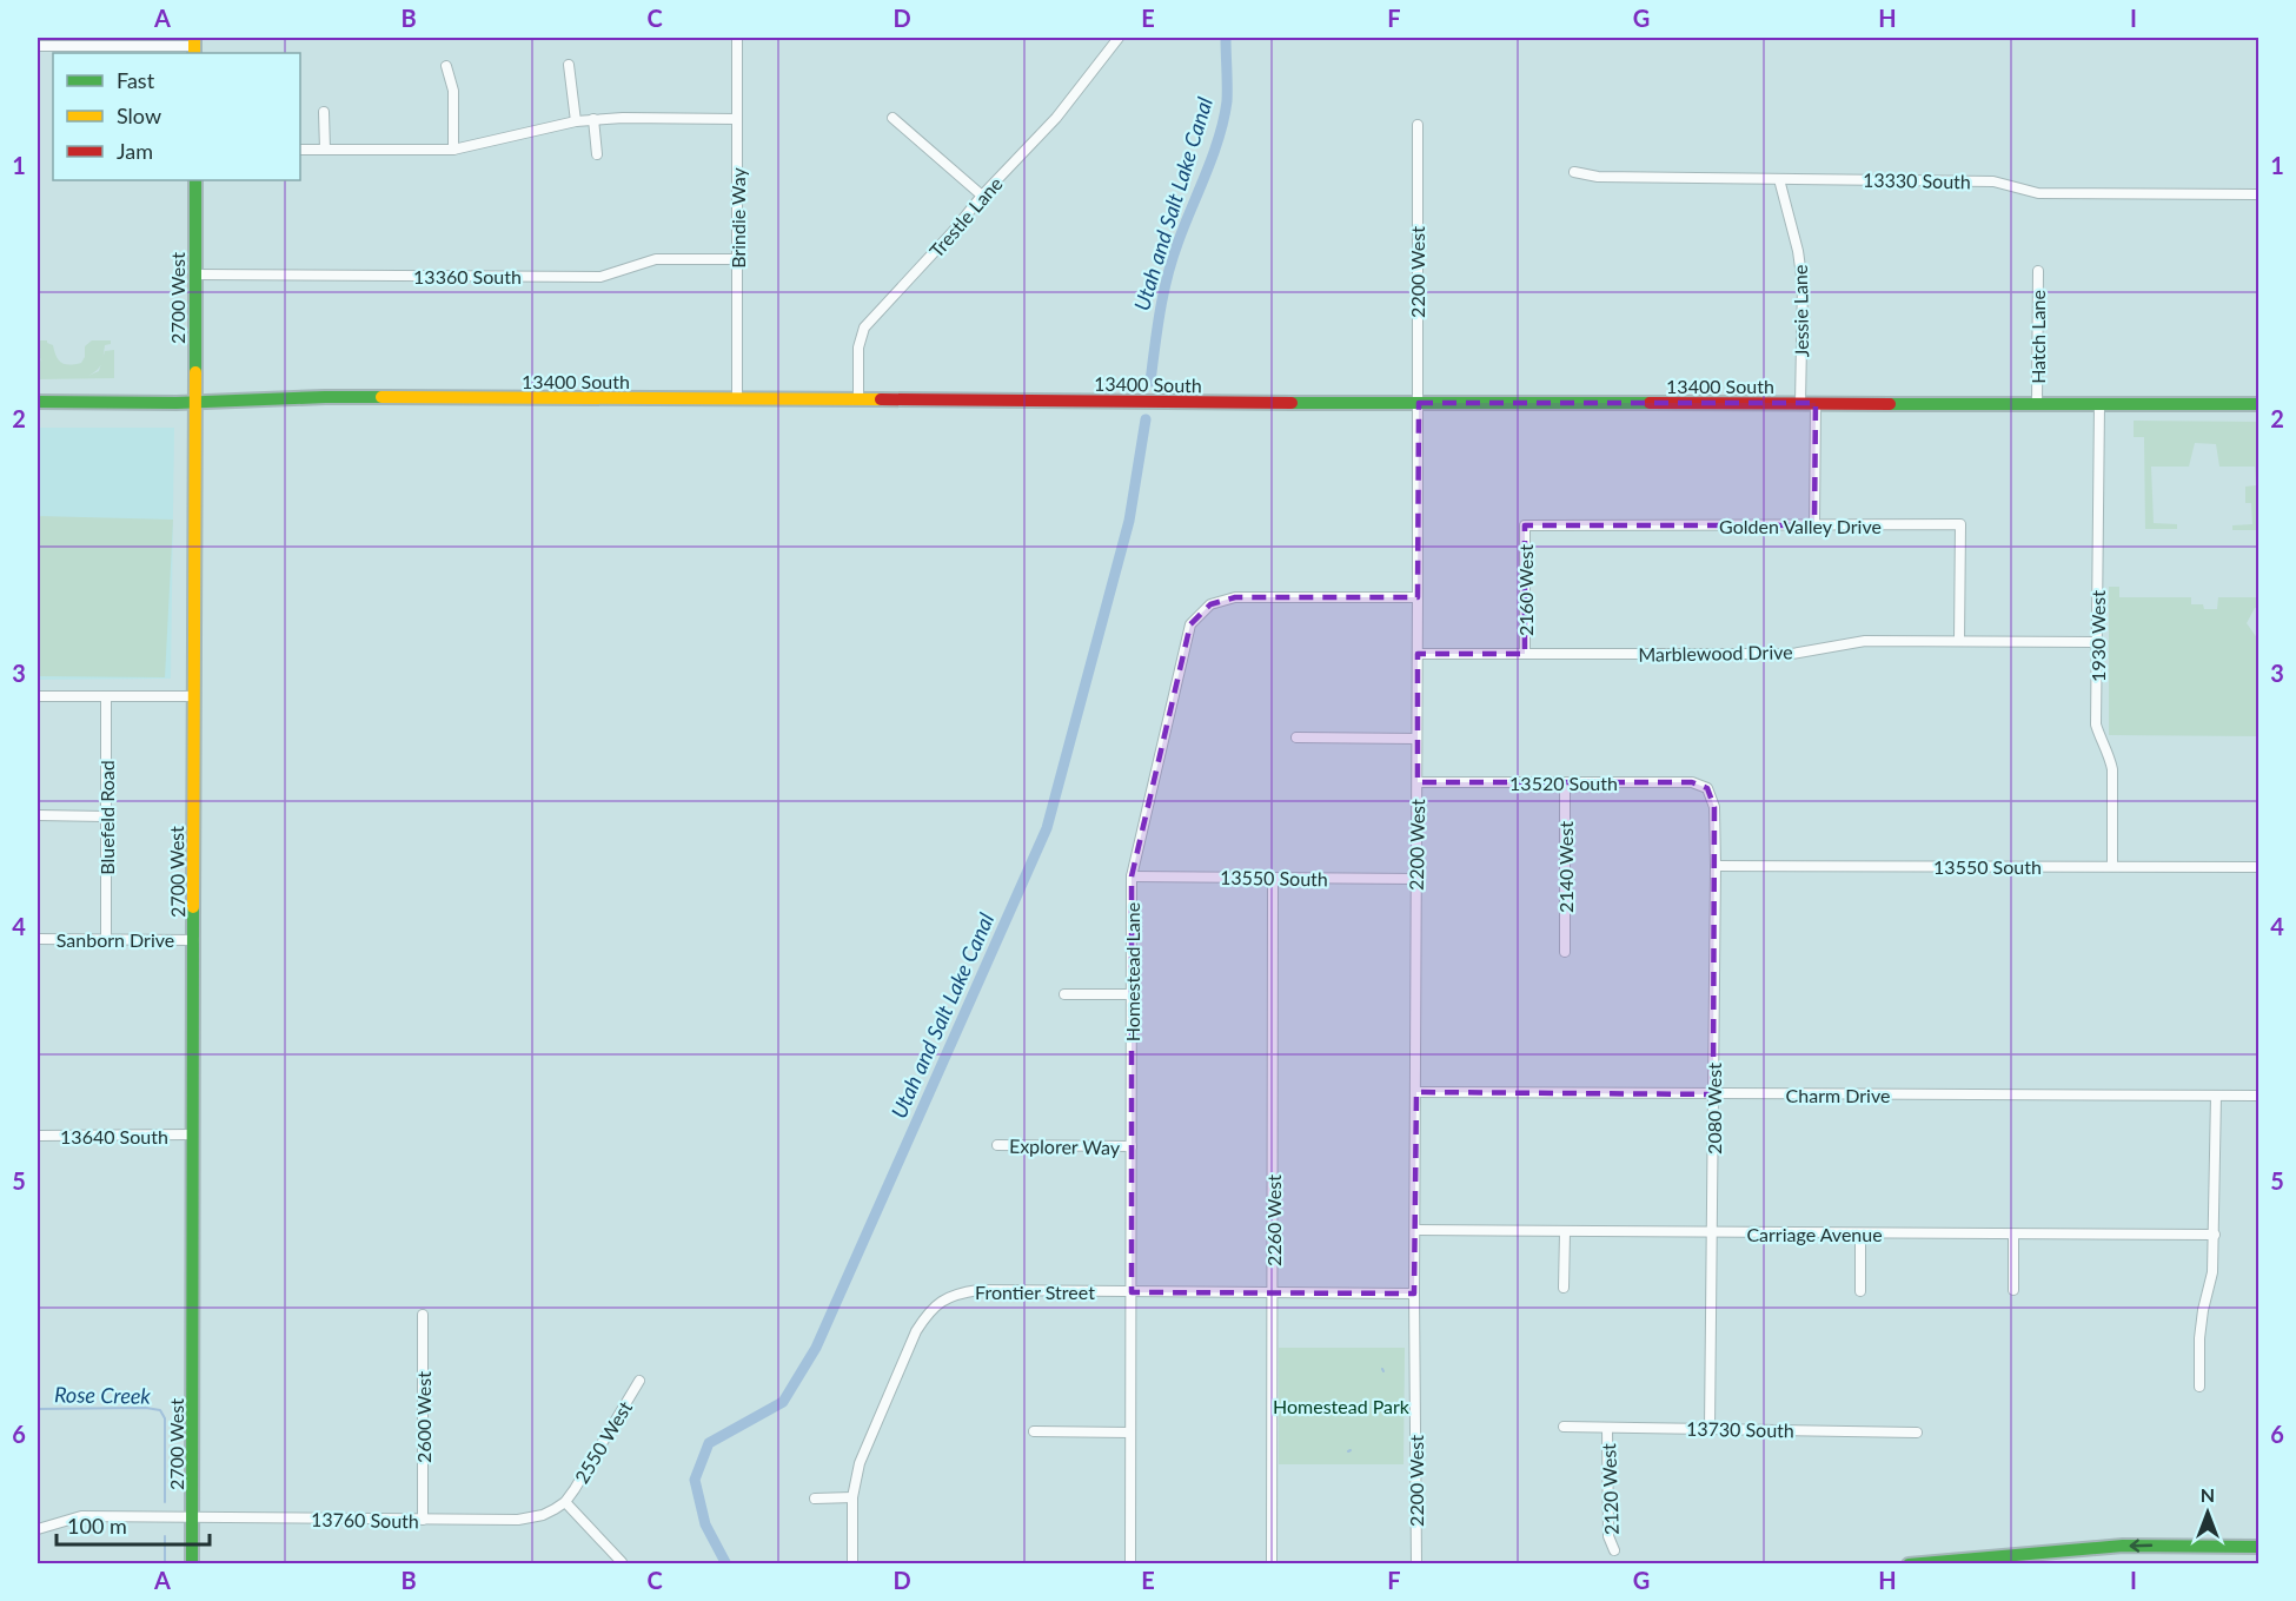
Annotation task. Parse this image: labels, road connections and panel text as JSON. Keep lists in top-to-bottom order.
{
  "streets": {
    "main road": ["2700 West", "13400 South"],
    "street": [
      "13330 South",
      "Trestle Lane",
      "Brindie Way",
      "2200 West",
      "13360 South",
      "Jessie Lane",
      "Hatch Lane",
      "Golden Valley Drive",
      "2160 West",
      "1930 West",
      "Marblewood Drive",
      "13520 South",
      "Bluefeld Road",
      "13550 South",
      "2140 West",
      "Sanborn Drive",
      "Homestead Lane",
      "Charm Drive",
      "2080 West",
      "13640 South",
      "Explorer Way",
      "2260 West",
      "Carriage Avenue",
      "Frontier Street",
      "2600 West",
      "13730 South",
      "2550 West",
      "2120 West",
      "13760 South"
    ]
  },
  "crossings": [
    ["13330 South", "Jessie Lane"],
    ["Trestle Lane", "13400 South"],
    ["Brindie Way", "13360 South"],
    ["Brindie Way", "13400 South"],
    ["2200 West", "13400 South"],
    ["2200 West", "Marblewood Drive"],
    ["2200 West", "13520 South"],
    ["2200 West", "13550 South"],
    ["2200 West", "Homestead Lane"],
    ["2200 West", "Charm Drive"],
    ["2200 West", "Carriage Avenue"],
    ["2200 West", "Frontier Street"],
    ["13360 South", "2700 West"],
    ["2700 West", "13400 South"],
    ["2700 West", "Sanborn Drive"],
    ["2700 West", "13640 South"],
    ["2700 West", "13760 South"],
    ["Jessie Lane", "13400 South"],
    ["Hatch Lane", "13400 South"],
    ["13400 South", "1930 West"],
    ["Golden Valley Drive", "2160 West"],
    ["Golden Valley Drive", "Marblewood Drive"],
    ["2160 West", "Marblewood Drive"],
    ["1930 West", "Marblewood Drive"],
    ["1930 West", "13550 South"],
    ["13520 South", "2140 West"],
    ["13520 South", "2080 West"],
    ["Bluefeld Road", "Sanborn Drive"],
    ["13550 South", "Homestead Lane"],
    ["13550 South", "2080 West"],
    ["13550 South", "2260 West"],
    ["Homestead Lane", "Explorer Way"],
    ["Homestead Lane", "Frontier Street"],
    ["Charm Drive", "2080 West"],
    ["2080 West", "Carriage Avenue"],
    ["2080 West", "13730 South"],
    ["2260 West", "Frontier Street"],
    ["2600 West", "13760 South"],
    ["13730 South", "2120 West"],
    ["2550 West", "13760 South"]
  ],
  "water": ["Utah and Salt Lake Canal", "Rose Creek"],
  "parks": ["Homestead Park"],
  "legend": ["Fast", "Slow", "Jam"],
  "scale_bar": "100 m",
  "north": "top",
  "grid": {
    "columns": [
      "A",
      "B",
      "C",
      "D",
      "E",
      "F",
      "G",
      "H",
      "I"
    ],
    "rows": [
      "1",
      "2",
      "3",
      "4",
      "5",
      "6"
    ]
  }
}
